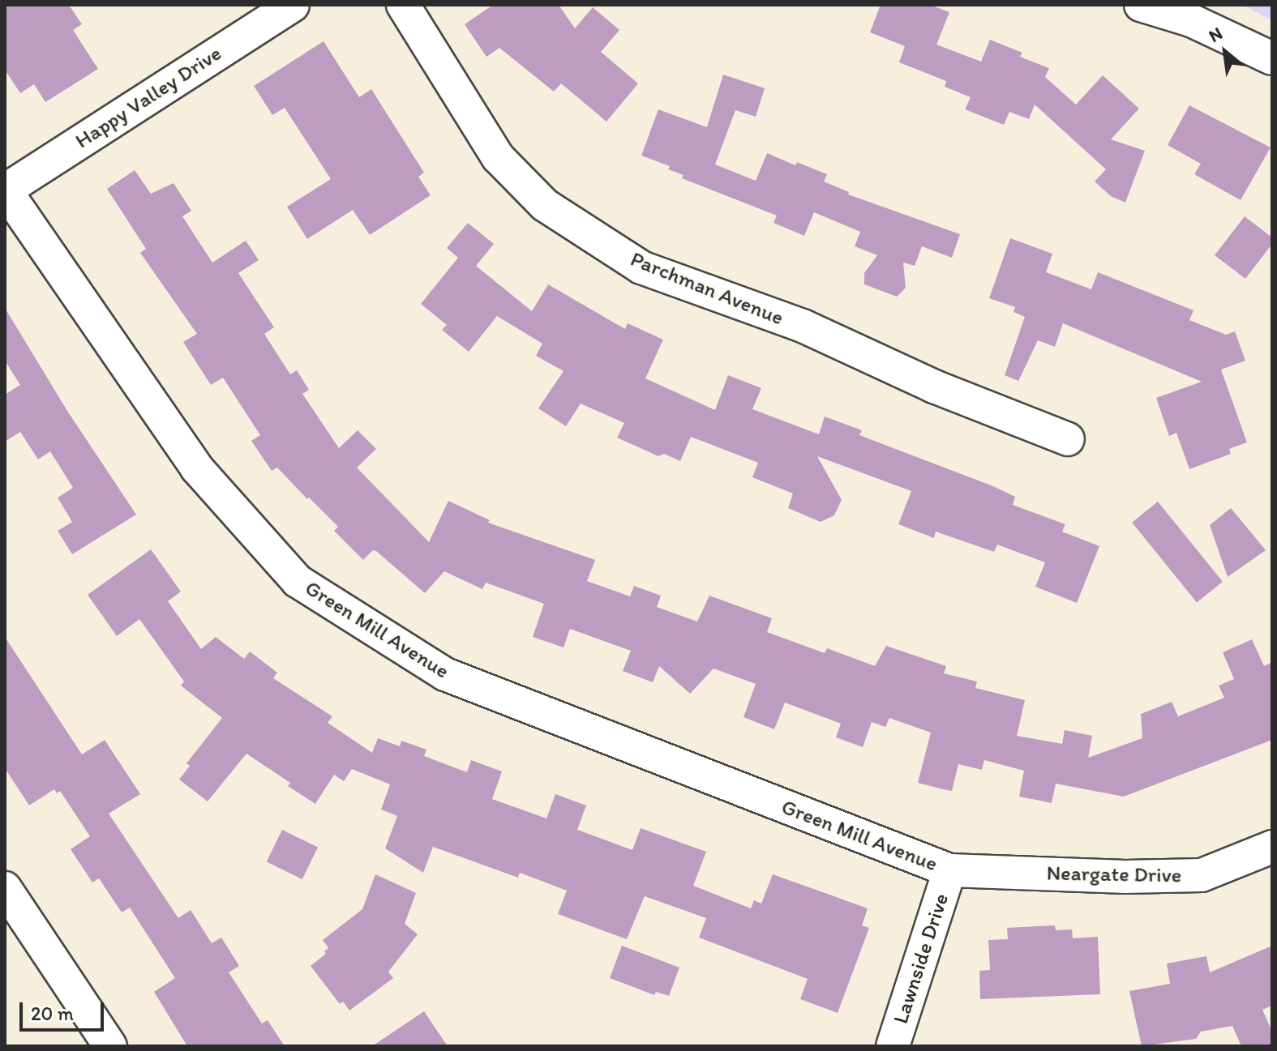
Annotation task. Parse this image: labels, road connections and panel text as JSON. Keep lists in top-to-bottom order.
{
  "streets": {
    "street": [
      "Happy Valley Drive",
      "Parchman Avenue",
      "Green Mill Avenue",
      "Neargate Drive",
      "Lawnside Drive"
    ]
  },
  "crossings": [
    ["Happy Valley Drive", "Green Mill Avenue"],
    ["Green Mill Avenue", "Neargate Drive"],
    ["Green Mill Avenue", "Lawnside Drive"],
    ["Neargate Drive", "Lawnside Drive"]
  ],
  "scale_bar": "20 m",
  "north": "top left"
}
